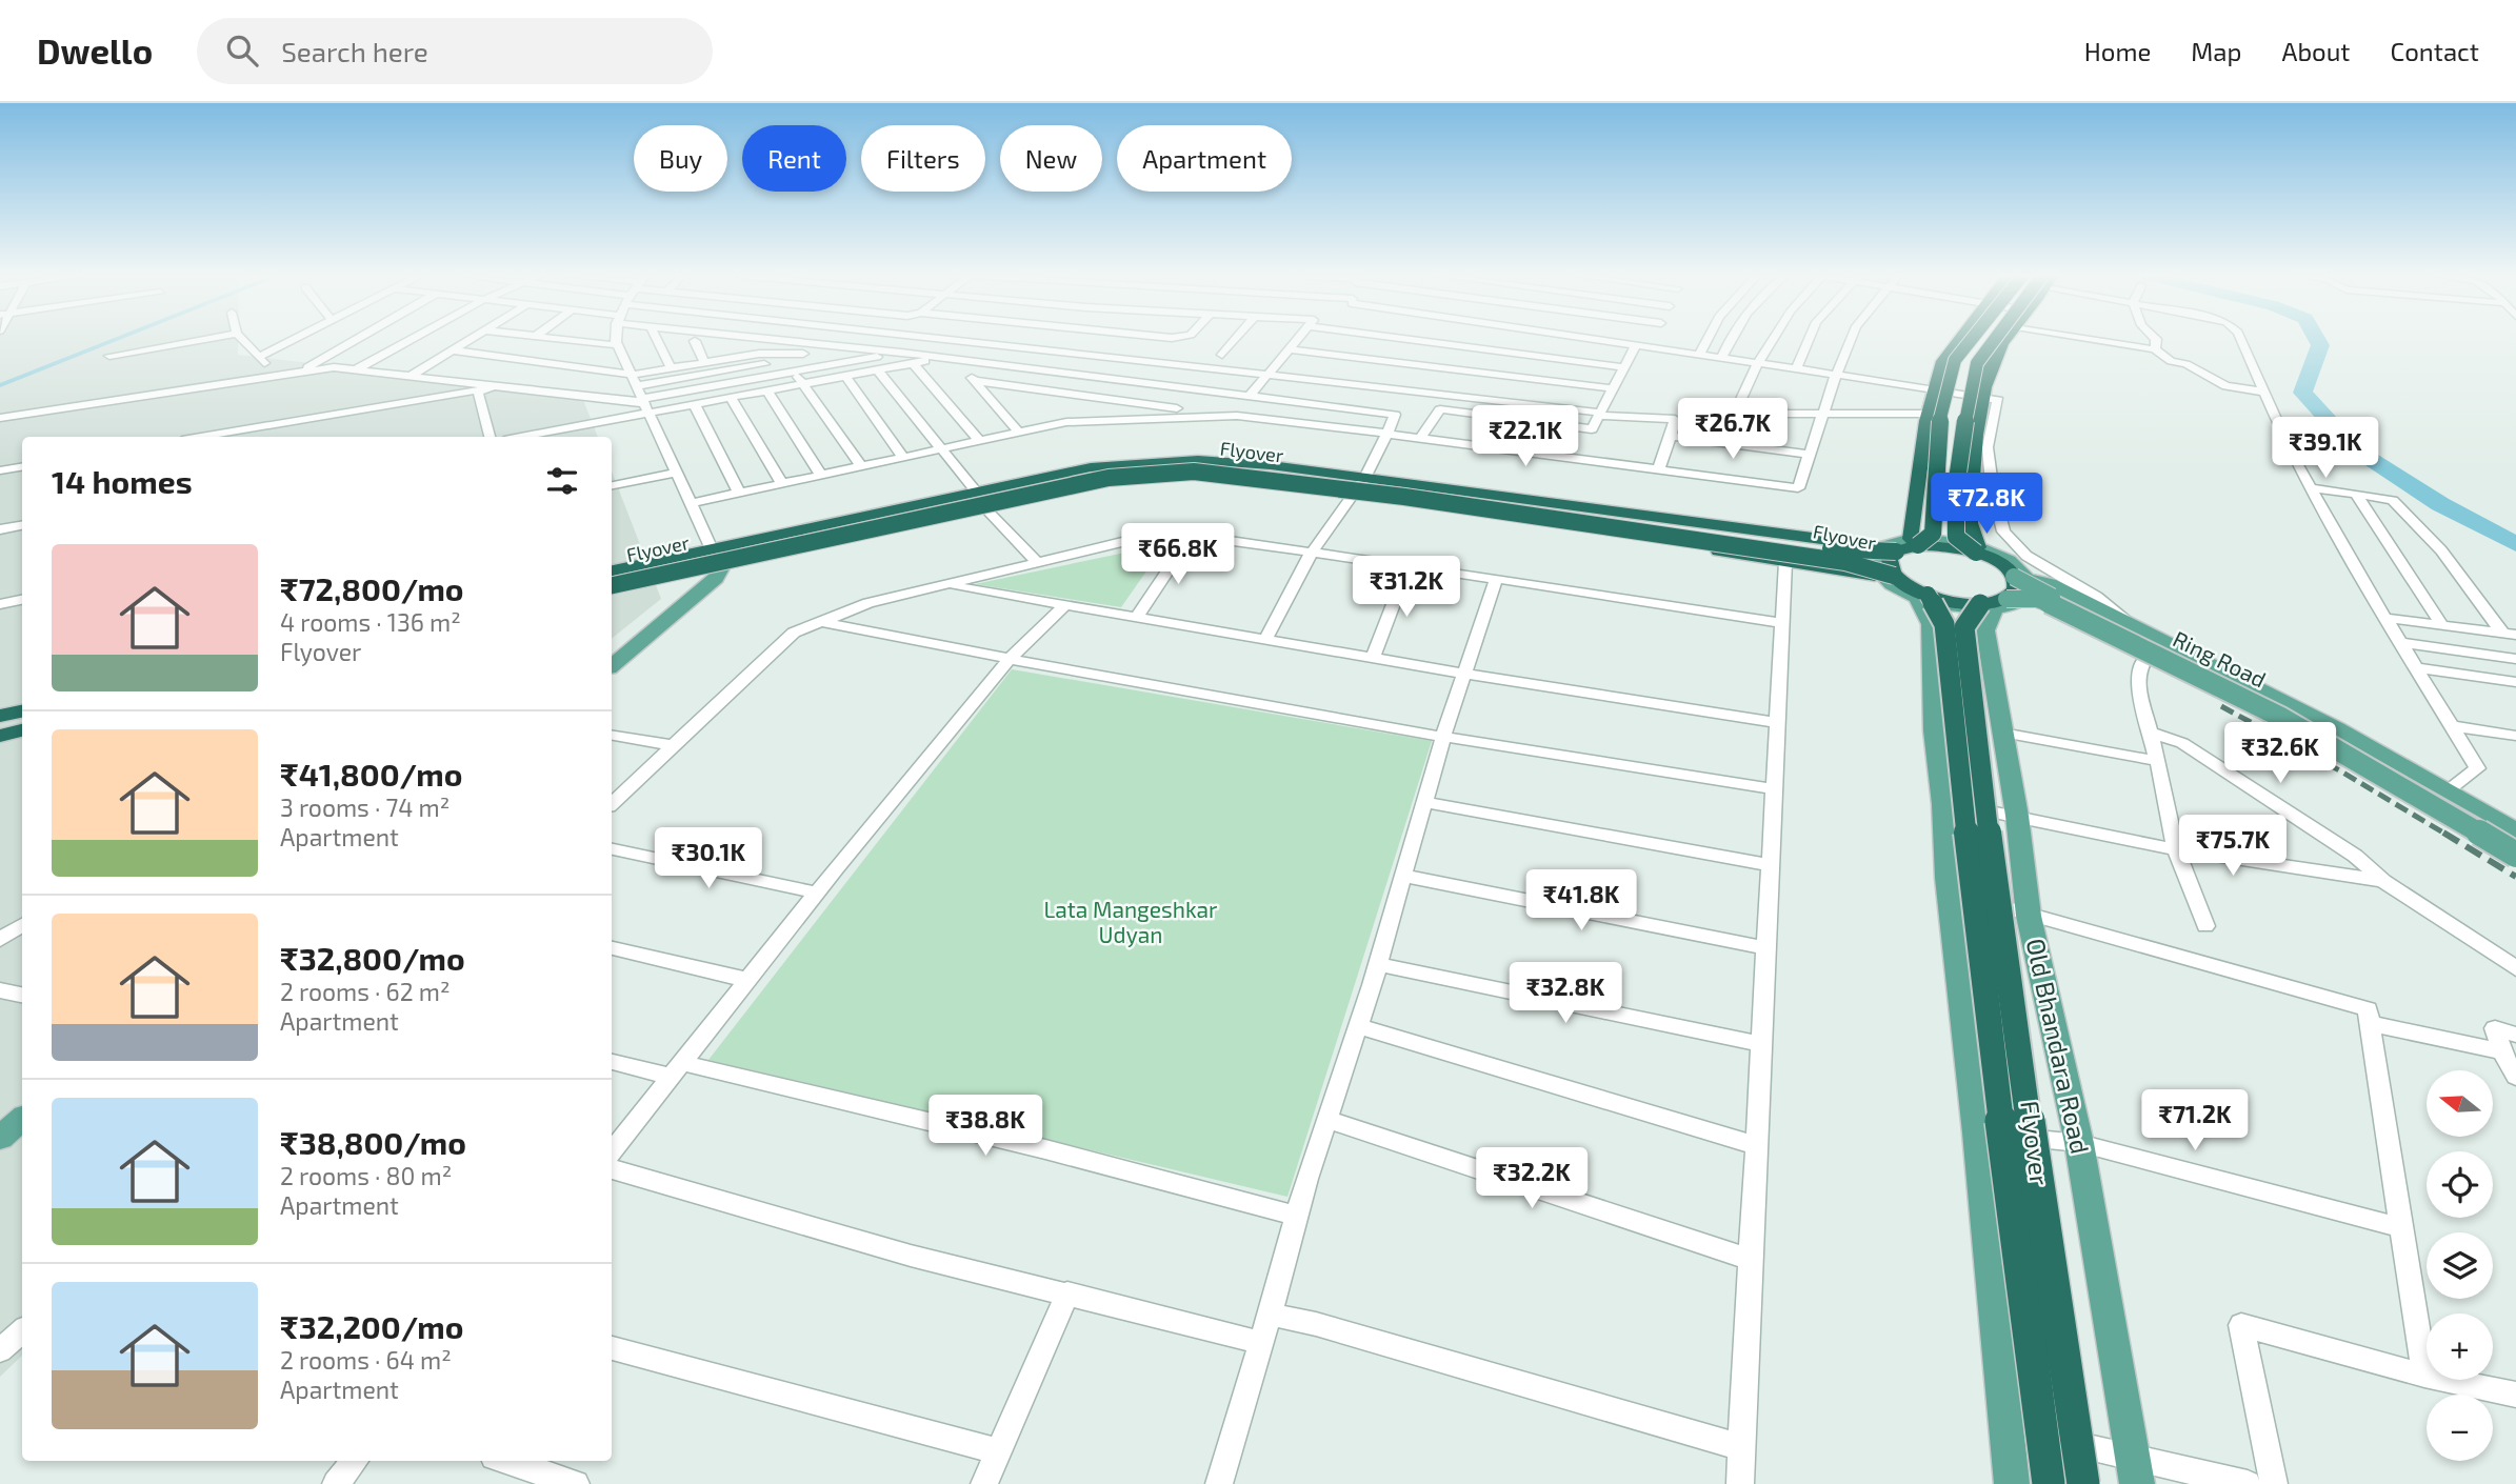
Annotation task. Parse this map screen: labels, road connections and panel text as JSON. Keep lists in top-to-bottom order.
{
  "streets": {
    "highway": ["Flyover"],
    "main road": ["Ring Road", "Old Bhandara Road"]
  },
  "crossings": [
    ["Flyover", "Ring Road"],
    ["Flyover", "Old Bhandara Road"],
    ["Ring Road", "Old Bhandara Road"]
  ],
  "parks": ["Lata Mangeshkar Udyan"],
  "north": "left",
  "page": {
    "header": "Dwello",
    "search": "Search here",
    "nav": [
      "Home",
      "Map",
      "About",
      "Contact"
    ],
    "chip": [
      "Buy",
      "Rent",
      "Filters",
      "New",
      "Apartment"
    ],
    "price": [
      "₹26.7K",
      "₹22.1K",
      "₹39.1K",
      "₹72.8K",
      "₹66.8K",
      "₹31.2K",
      "₹32.6K",
      "₹75.7K",
      "₹30.1K",
      "₹41.8K",
      "₹32.8K",
      "₹71.2K",
      "₹38.8K",
      "₹32.2K"
    ],
    "heading": "14 homes",
    "list": [
      {
        "name": "₹72,800/mo",
        "note": "4 rooms · 136 m² · Flyover"
      },
      {
        "name": "₹41,800/mo",
        "note": "3 rooms · 74 m² · Apartment"
      },
      {
        "name": "₹32,800/mo",
        "note": "2 rooms · 62 m² · Apartment"
      },
      {
        "name": "₹38,800/mo",
        "note": "2 rooms · 80 m² · Apartment"
      },
      {
        "name": "₹32,200/mo",
        "note": "2 rooms · 64 m² · Apartment"
      }
    ],
    "map_buttons": ["+", "−"]
  }
}
